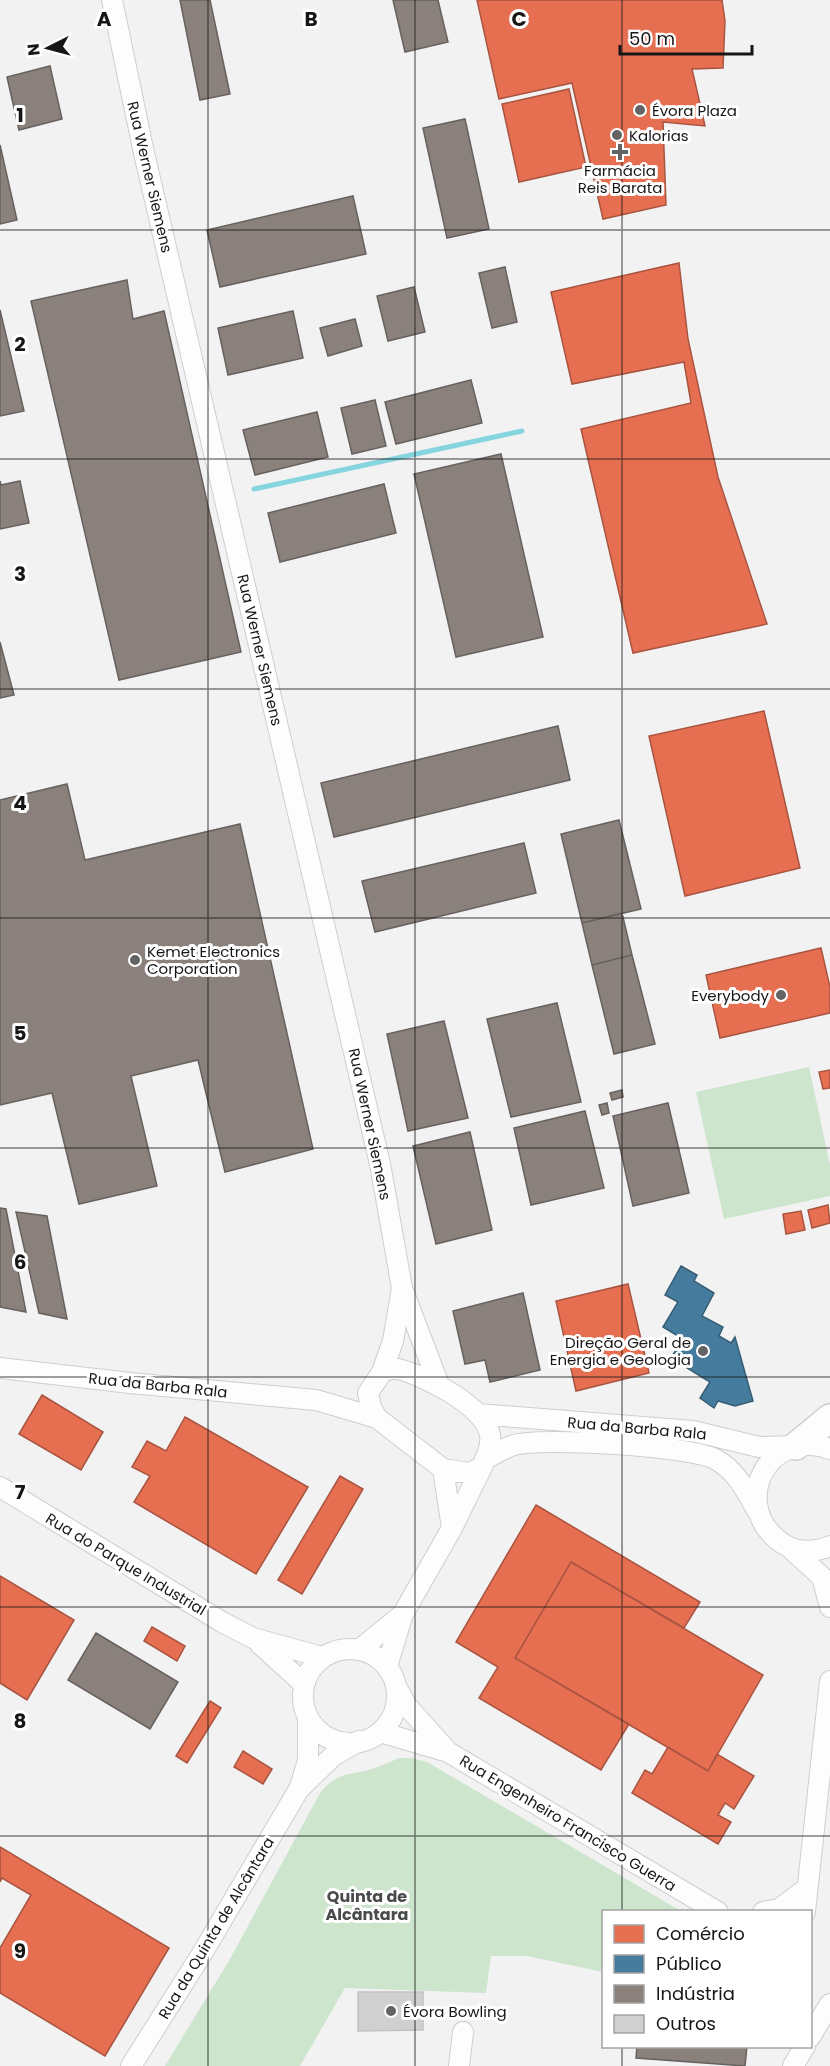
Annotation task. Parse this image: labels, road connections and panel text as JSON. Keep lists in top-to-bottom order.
{
  "streets": {
    "street": [
      "Rua Werner Siemens",
      "Rua da Barba Rala",
      "Rua do Parque Industrial",
      "Rua Engenheiro Francisco Guerra",
      "Rua da Quinta de Alcântara"
    ]
  },
  "crossings": [
    ["Rua Werner Siemens", "Rua da Barba Rala"],
    ["Rua do Parque Industrial", "Rua Engenheiro Francisco Guerra"]
  ],
  "districts": ["Quinta de Alcântara"],
  "places": {
    "other": [
      "Évora Plaza",
      "Kalorias",
      "Kemet Electronics Corporation",
      "Everybody",
      "Direção Geral de Energia e Geologia",
      "Évora Bowling"
    ],
    "health": ["Farmácia Reis Barata"]
  },
  "legend": [
    "Comércio",
    "Público",
    "Indústria",
    "Outros"
  ],
  "scale_bar": "50 m",
  "north": "left",
  "grid": {
    "columns": ["A", "B", "C"],
    "rows": [
      "1",
      "2",
      "3",
      "4",
      "5",
      "6",
      "7",
      "8",
      "9"
    ]
  }
}
